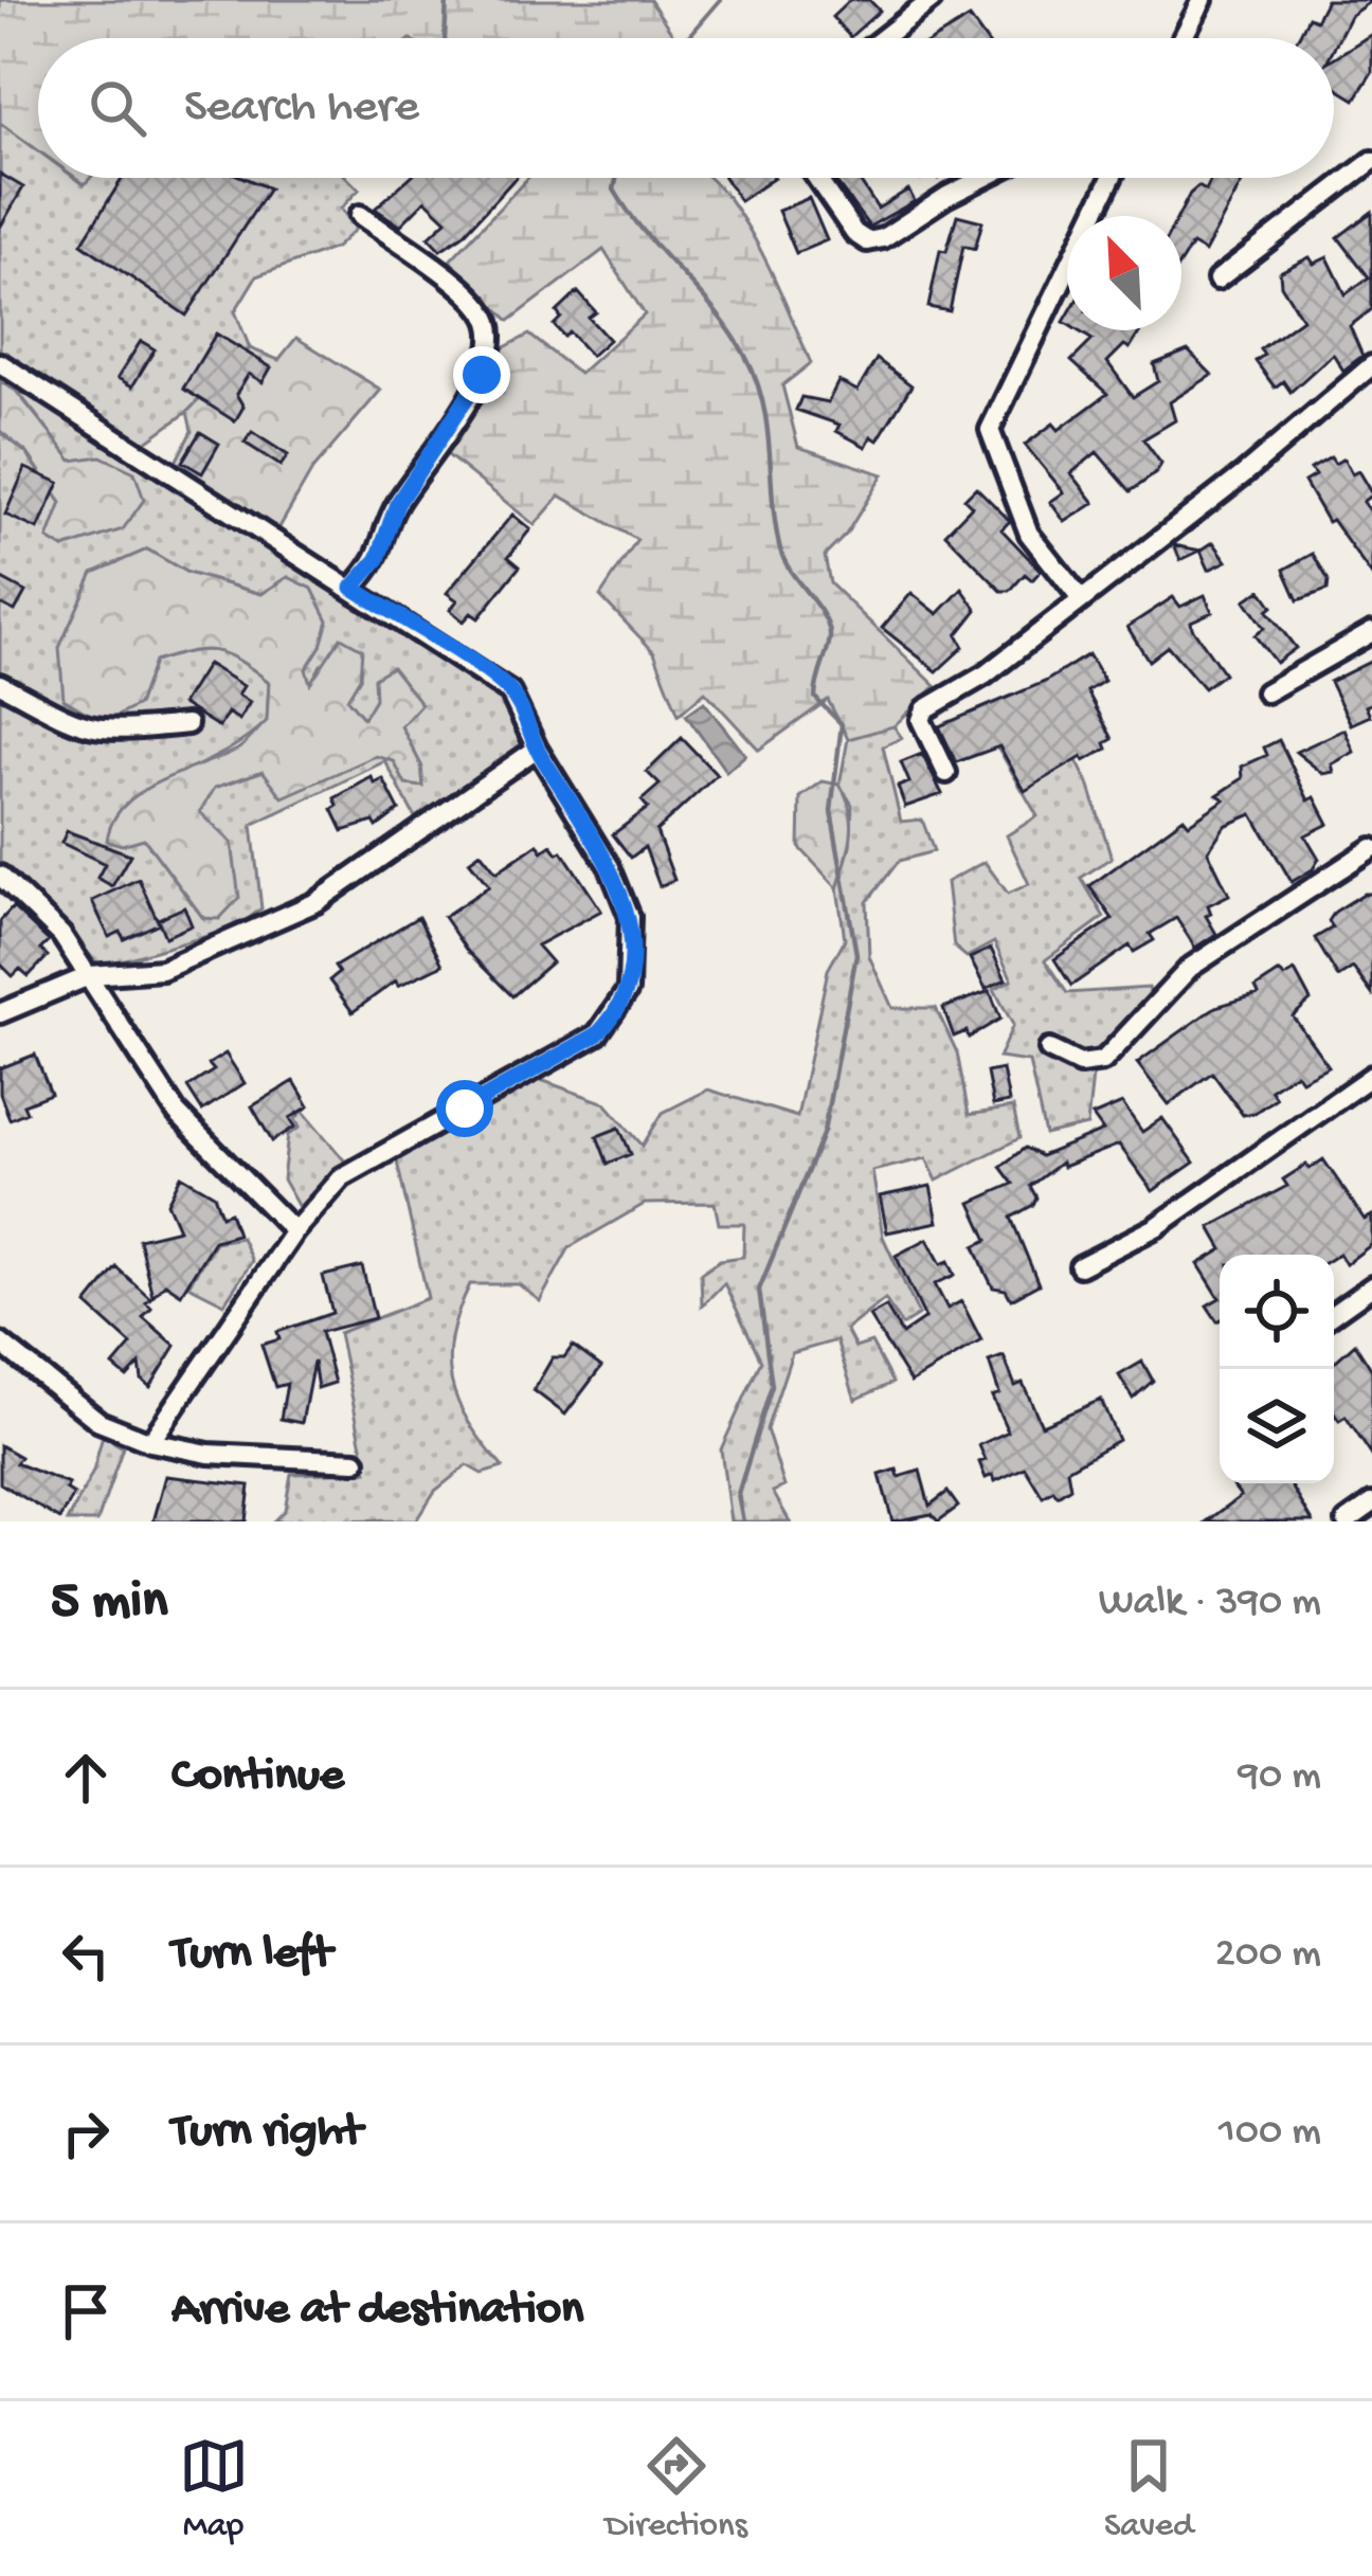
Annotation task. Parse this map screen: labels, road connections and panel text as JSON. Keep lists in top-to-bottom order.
{
  "north": "top left",
  "page": {
    "search": "Search here",
    "heading": ["5 min", "Walk · 390 m"],
    "list": [
      ["Continue", "90 m"],
      ["Turn left", "200 m"],
      ["Turn right", "100 m"],
      "Arrive at destination"
    ],
    "nav": ["Map", "Directions", "Saved"]
  }
}
